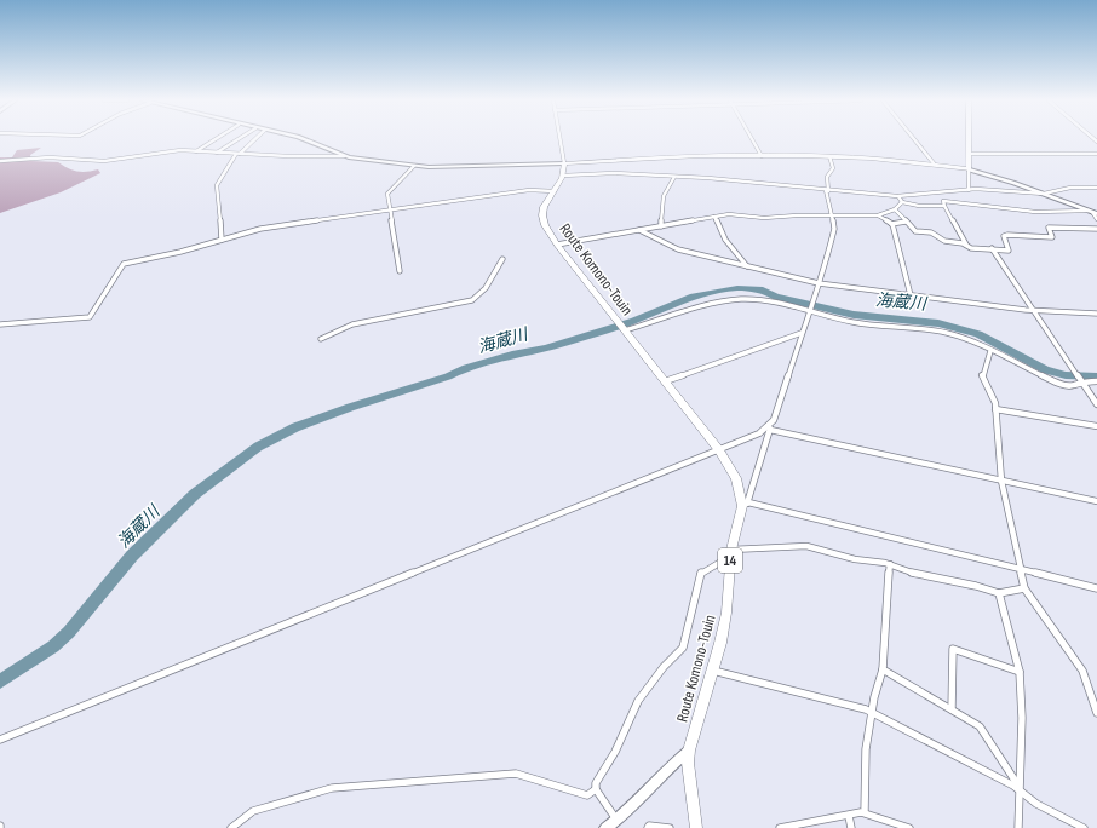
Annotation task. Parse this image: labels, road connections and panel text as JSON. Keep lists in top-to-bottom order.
{
  "streets": {
    "main road": ["Route Komono-Touin", "14"]
  },
  "water": ["海蔵川"]
}
